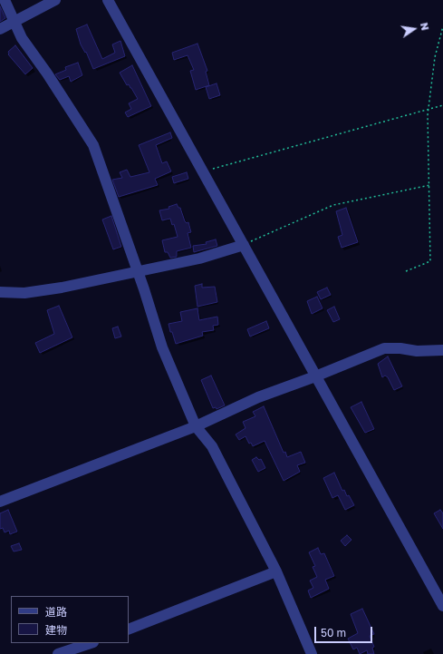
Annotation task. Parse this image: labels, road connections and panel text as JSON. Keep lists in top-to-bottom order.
{
  "legend": ["道路", "建物"],
  "scale_bar": "50 m",
  "north": "right"
}
